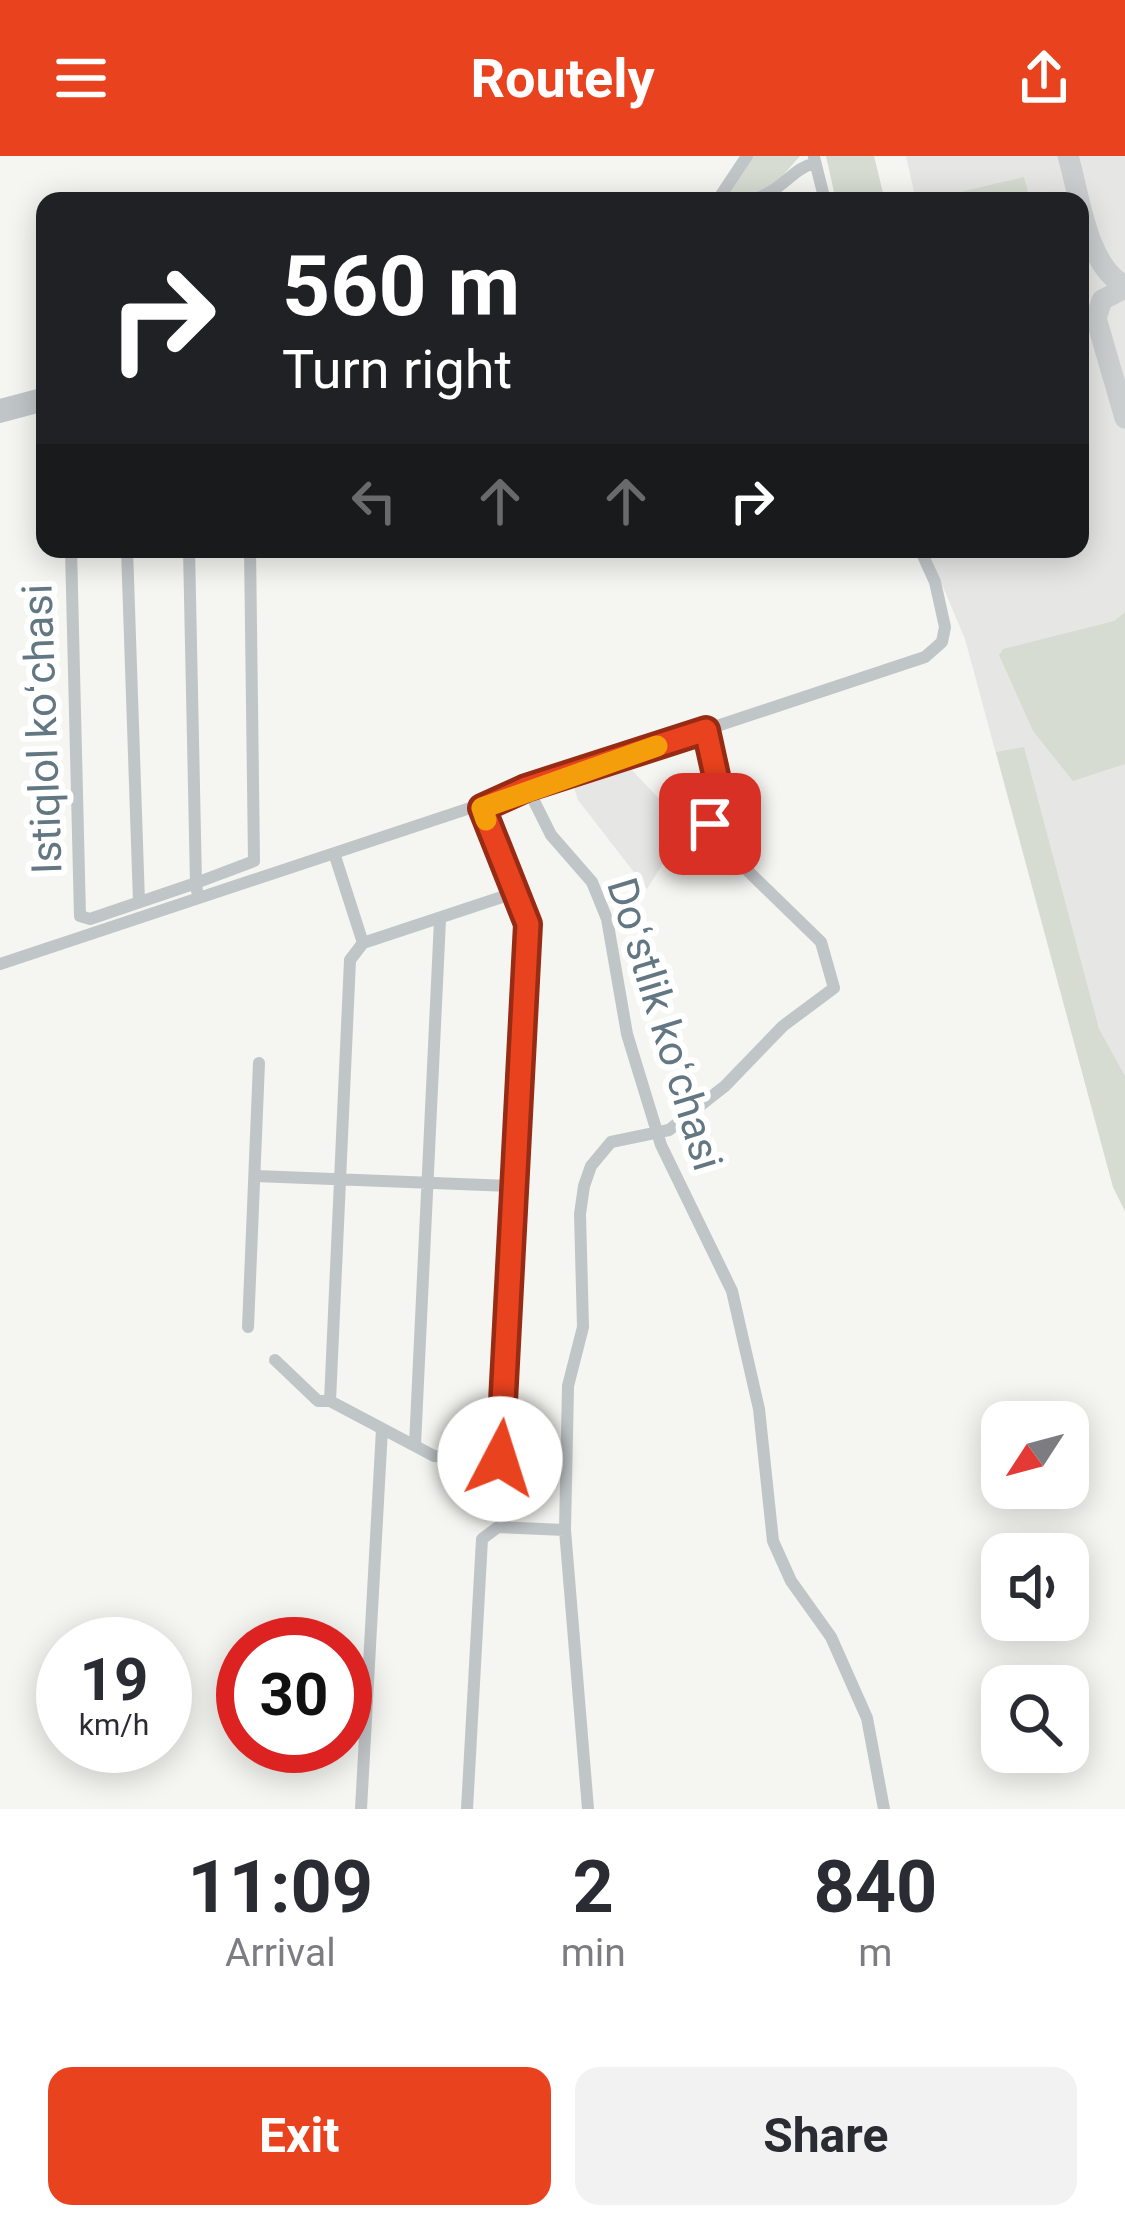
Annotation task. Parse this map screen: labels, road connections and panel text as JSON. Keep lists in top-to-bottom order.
{
  "streets": {
    "street": ["Istiqlol koʻchasi", "Doʻstlik koʻchasi"]
  },
  "north": "bottom left",
  "page": {
    "header": "Routely",
    "turn": ["560 m", "Turn right"],
    "speed": "19 km/h",
    "limit": "30",
    "eta": [
      "11:09",
      "Arrival",
      "2",
      "min",
      "840",
      "m"
    ],
    "buttons": ["Exit", "Share"]
  }
}
